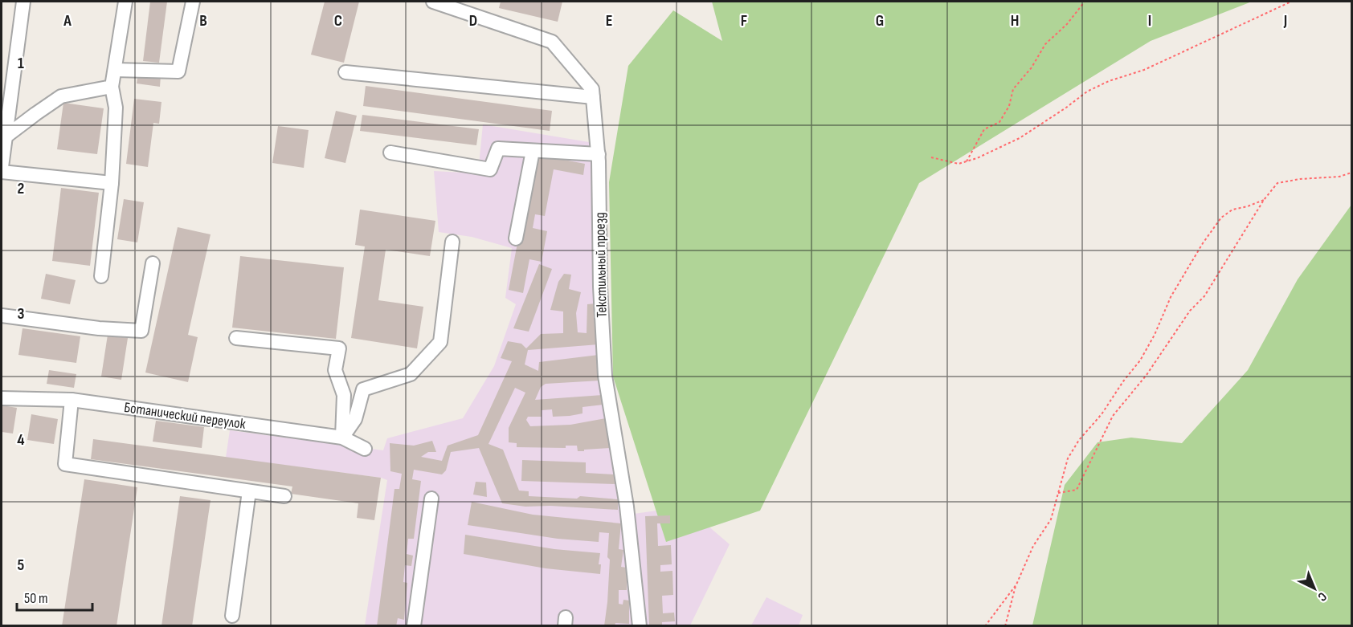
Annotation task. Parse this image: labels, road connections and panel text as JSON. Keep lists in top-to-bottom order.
{
  "streets": {
    "street": ["Текстильный проезд", "Ботанический переулок"]
  },
  "scale_bar": "50 m",
  "north": "bottom right",
  "grid": {
    "columns": [
      "A",
      "B",
      "C",
      "D",
      "E",
      "F",
      "G",
      "H",
      "I",
      "J"
    ],
    "rows": [
      "1",
      "2",
      "3",
      "4",
      "5"
    ]
  }
}
